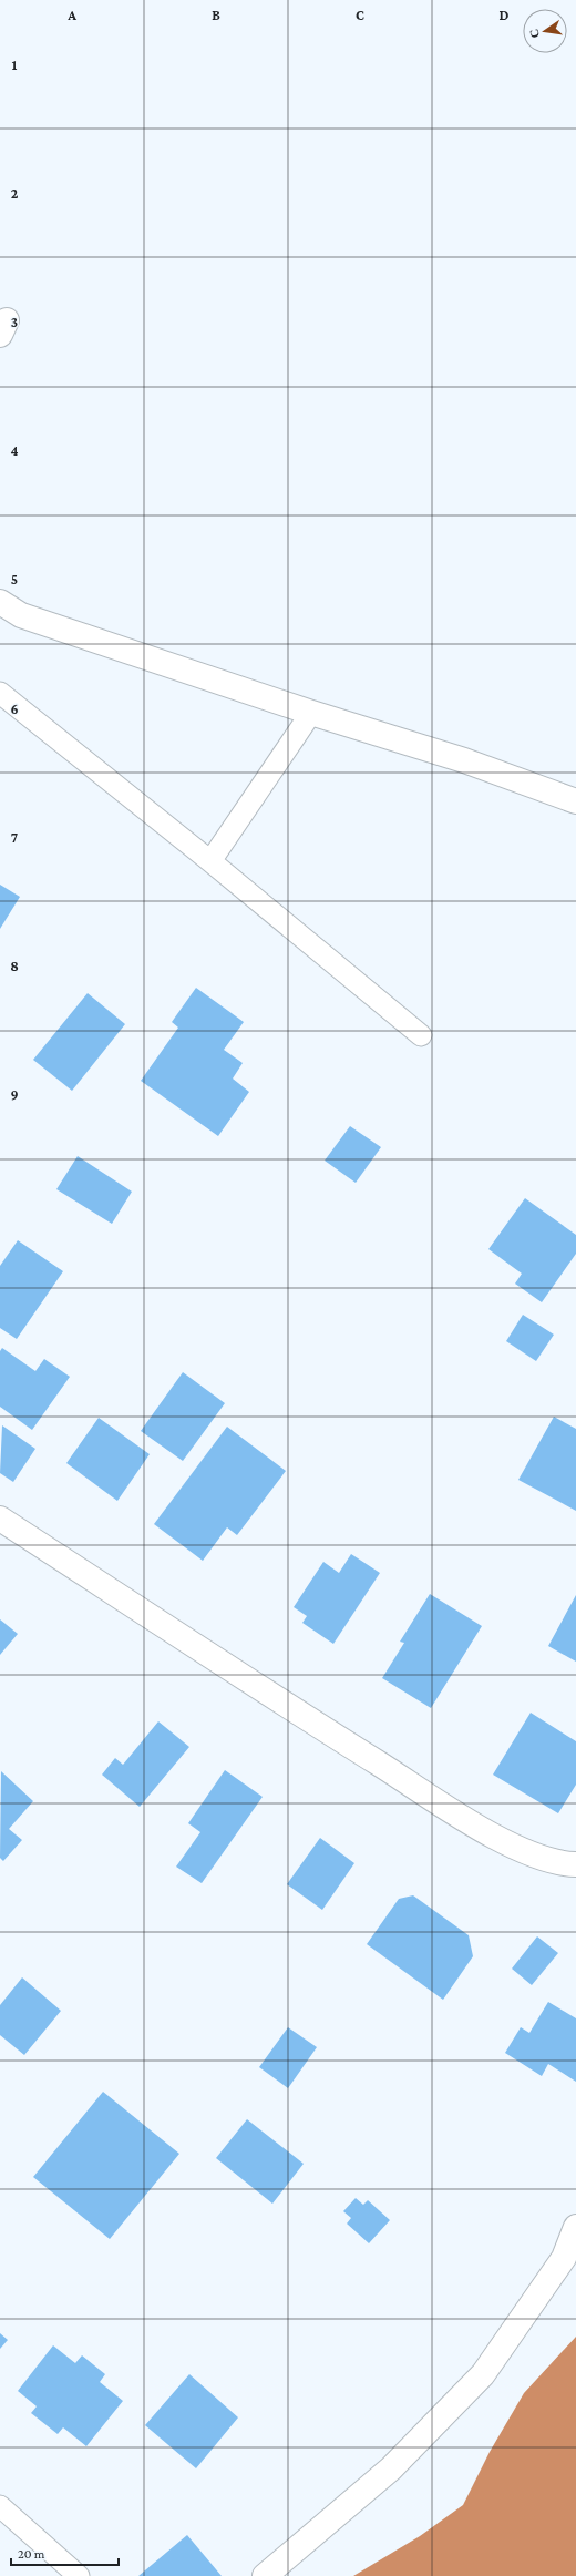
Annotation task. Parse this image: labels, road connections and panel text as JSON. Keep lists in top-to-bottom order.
{
  "scale_bar": "20 m",
  "north": "left",
  "grid": {
    "columns": [
      "A",
      "B",
      "C",
      "D"
    ],
    "rows": [
      "1",
      "2",
      "3",
      "4",
      "5",
      "6",
      "7",
      "8",
      "9"
    ]
  }
}
